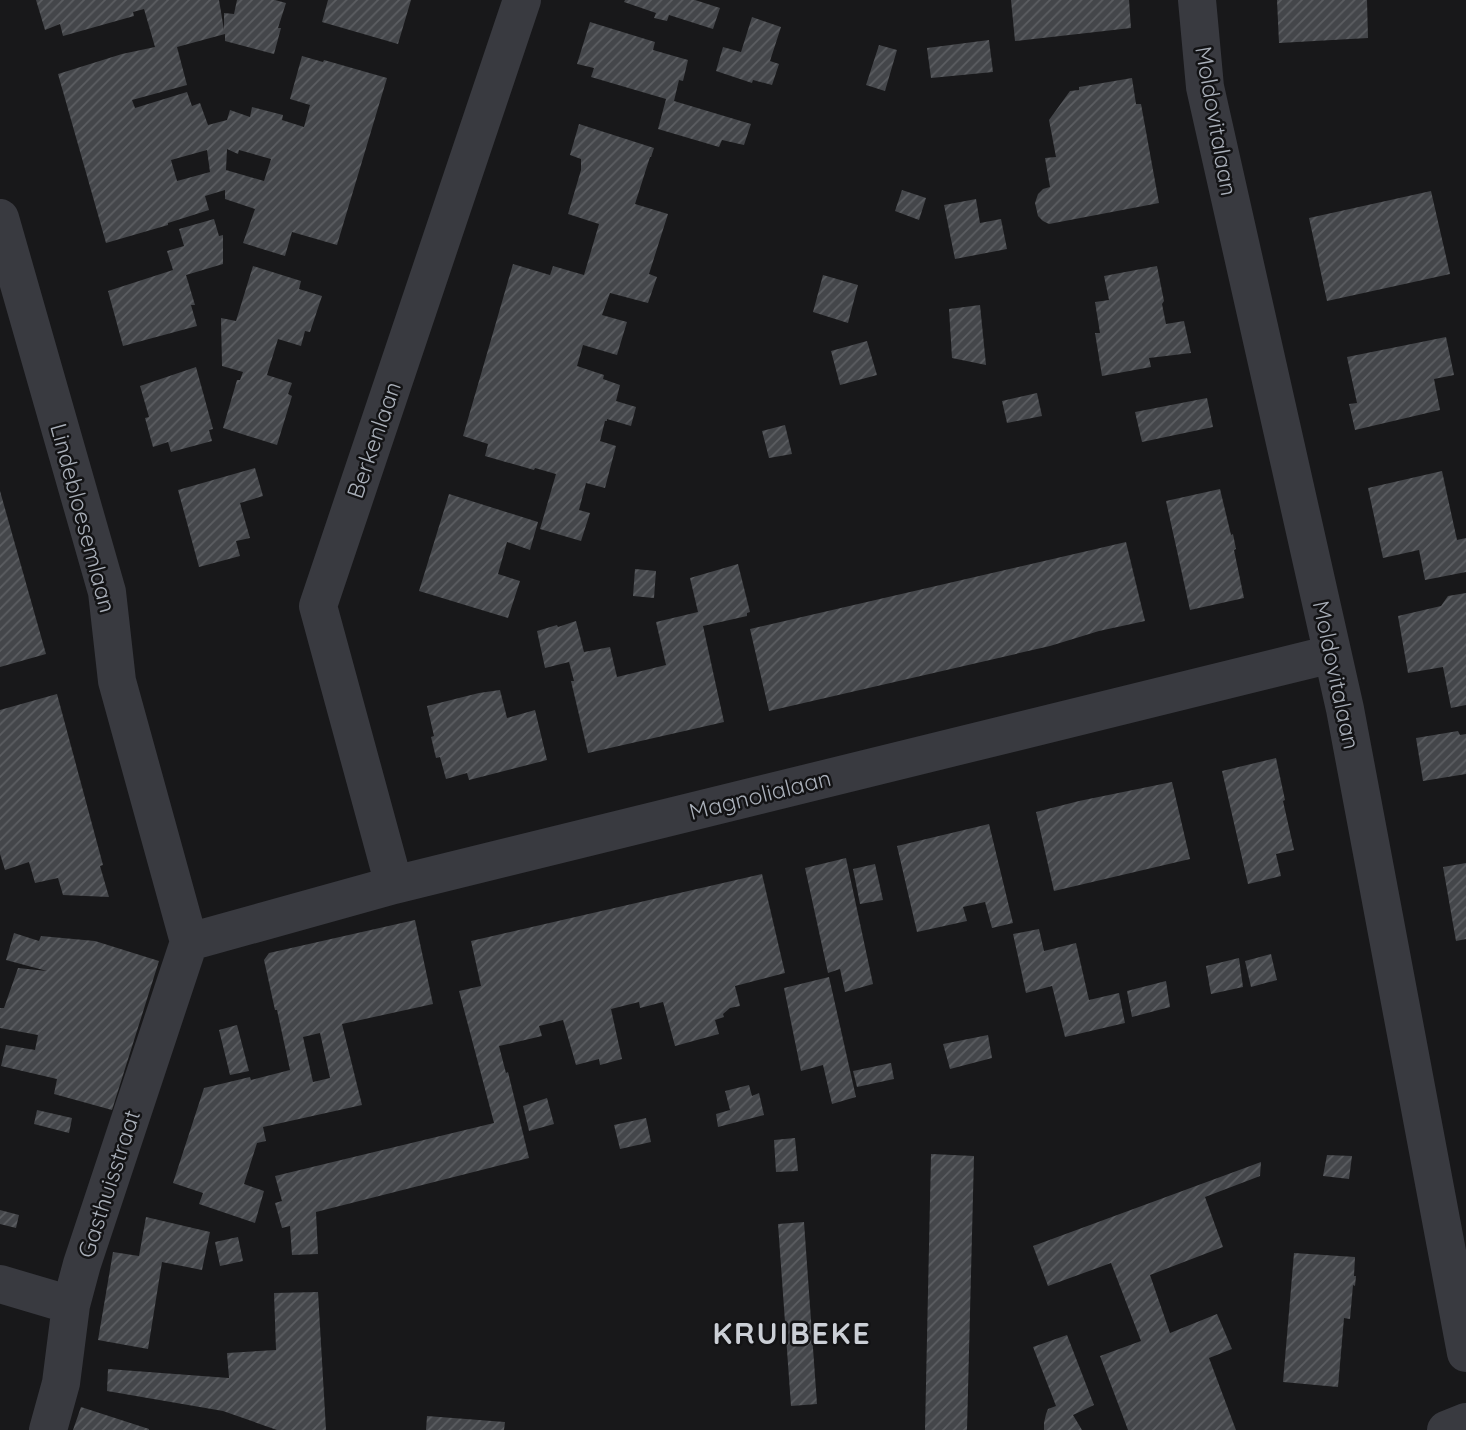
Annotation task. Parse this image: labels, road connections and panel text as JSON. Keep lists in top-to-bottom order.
{
  "streets": {
    "street": [
      "Moldovitalaan",
      "Berkenlaan",
      "Lindebloesemlaan",
      "Magnolialaan",
      "Gasthuisstraat"
    ]
  },
  "crossings": [
    ["Moldovitalaan", "Magnolialaan"],
    ["Berkenlaan", "Magnolialaan"],
    ["Lindebloesemlaan", "Magnolialaan"],
    ["Lindebloesemlaan", "Gasthuisstraat"],
    ["Magnolialaan", "Gasthuisstraat"]
  ],
  "districts": ["KRUIBEKE"]
}
